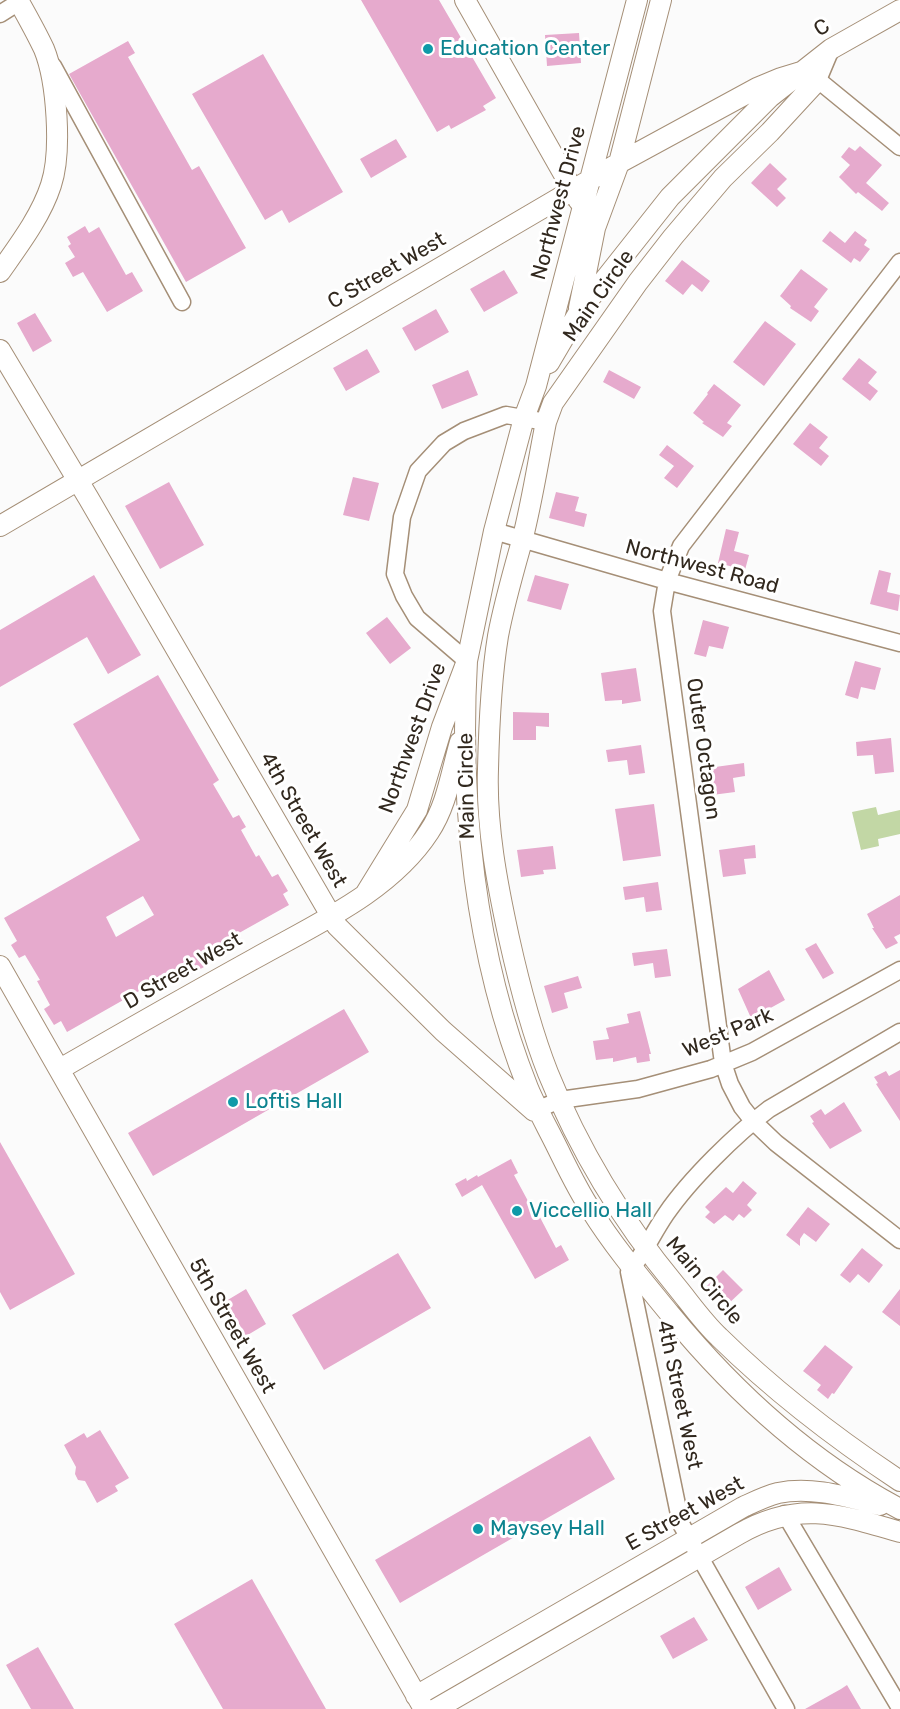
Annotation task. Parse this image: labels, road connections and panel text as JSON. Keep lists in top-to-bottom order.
{
  "streets": {
    "street": [
      "C",
      "Northwest Drive",
      "C Street West",
      "Main Circle",
      "Northwest Road",
      "Outer Octagon",
      "4th Street West",
      "D Street West",
      "West Park",
      "5th Street West",
      "E Street West"
    ]
  },
  "crossings": [
    ["C", "C Street West"],
    ["C", "Main Circle"],
    ["Northwest Drive", "C Street West"],
    ["Northwest Drive", "Main Circle"],
    ["Northwest Drive", "Northwest Road"],
    ["Northwest Drive", "4th Street West"],
    ["Northwest Drive", "D Street West"],
    ["C Street West", "Main Circle"],
    ["C Street West", "4th Street West"],
    ["Main Circle", "Northwest Road"],
    ["Main Circle", "4th Street West"],
    ["Main Circle", "West Park"],
    ["Main Circle", "E Street West"],
    ["Northwest Road", "Outer Octagon"],
    ["Outer Octagon", "West Park"],
    ["4th Street West", "D Street West"],
    ["4th Street West", "E Street West"],
    ["D Street West", "5th Street West"],
    ["5th Street West", "E Street West"]
  ],
  "places": [
    "Education Center",
    "Loftis Hall",
    "Viccellio Hall",
    "Maysey Hall"
  ]
}
